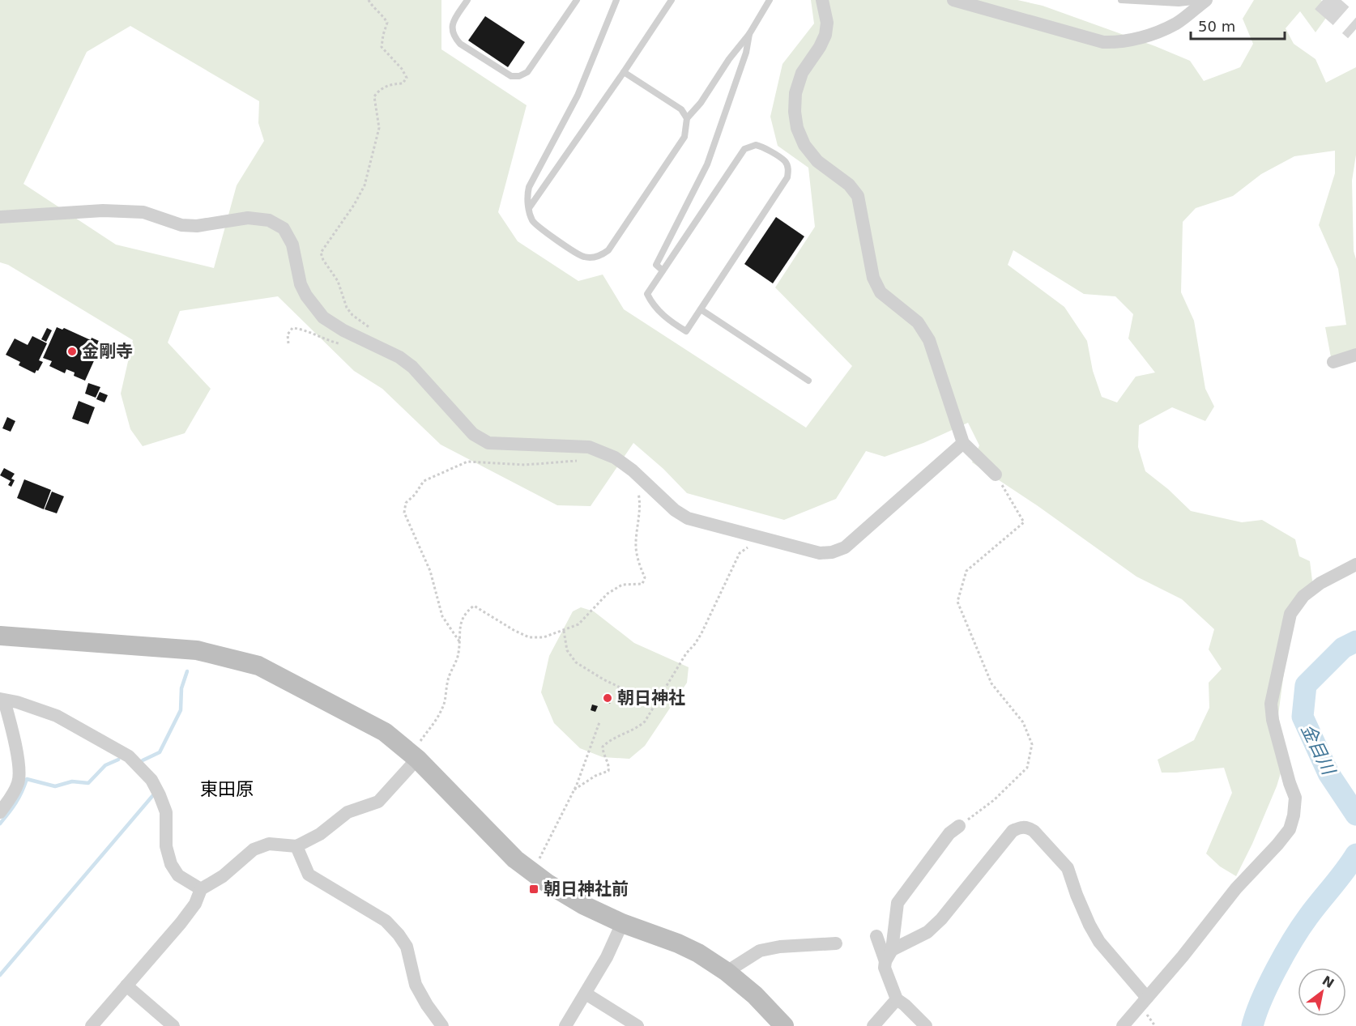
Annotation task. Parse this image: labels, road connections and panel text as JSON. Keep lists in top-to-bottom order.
{
  "districts": ["東田原"],
  "water": ["金目川"],
  "places": {
    "other": ["金剛寺", "朝日神社"],
    "transit": ["朝日神社前"]
  },
  "scale_bar": "50 m",
  "north": "top right"
}
